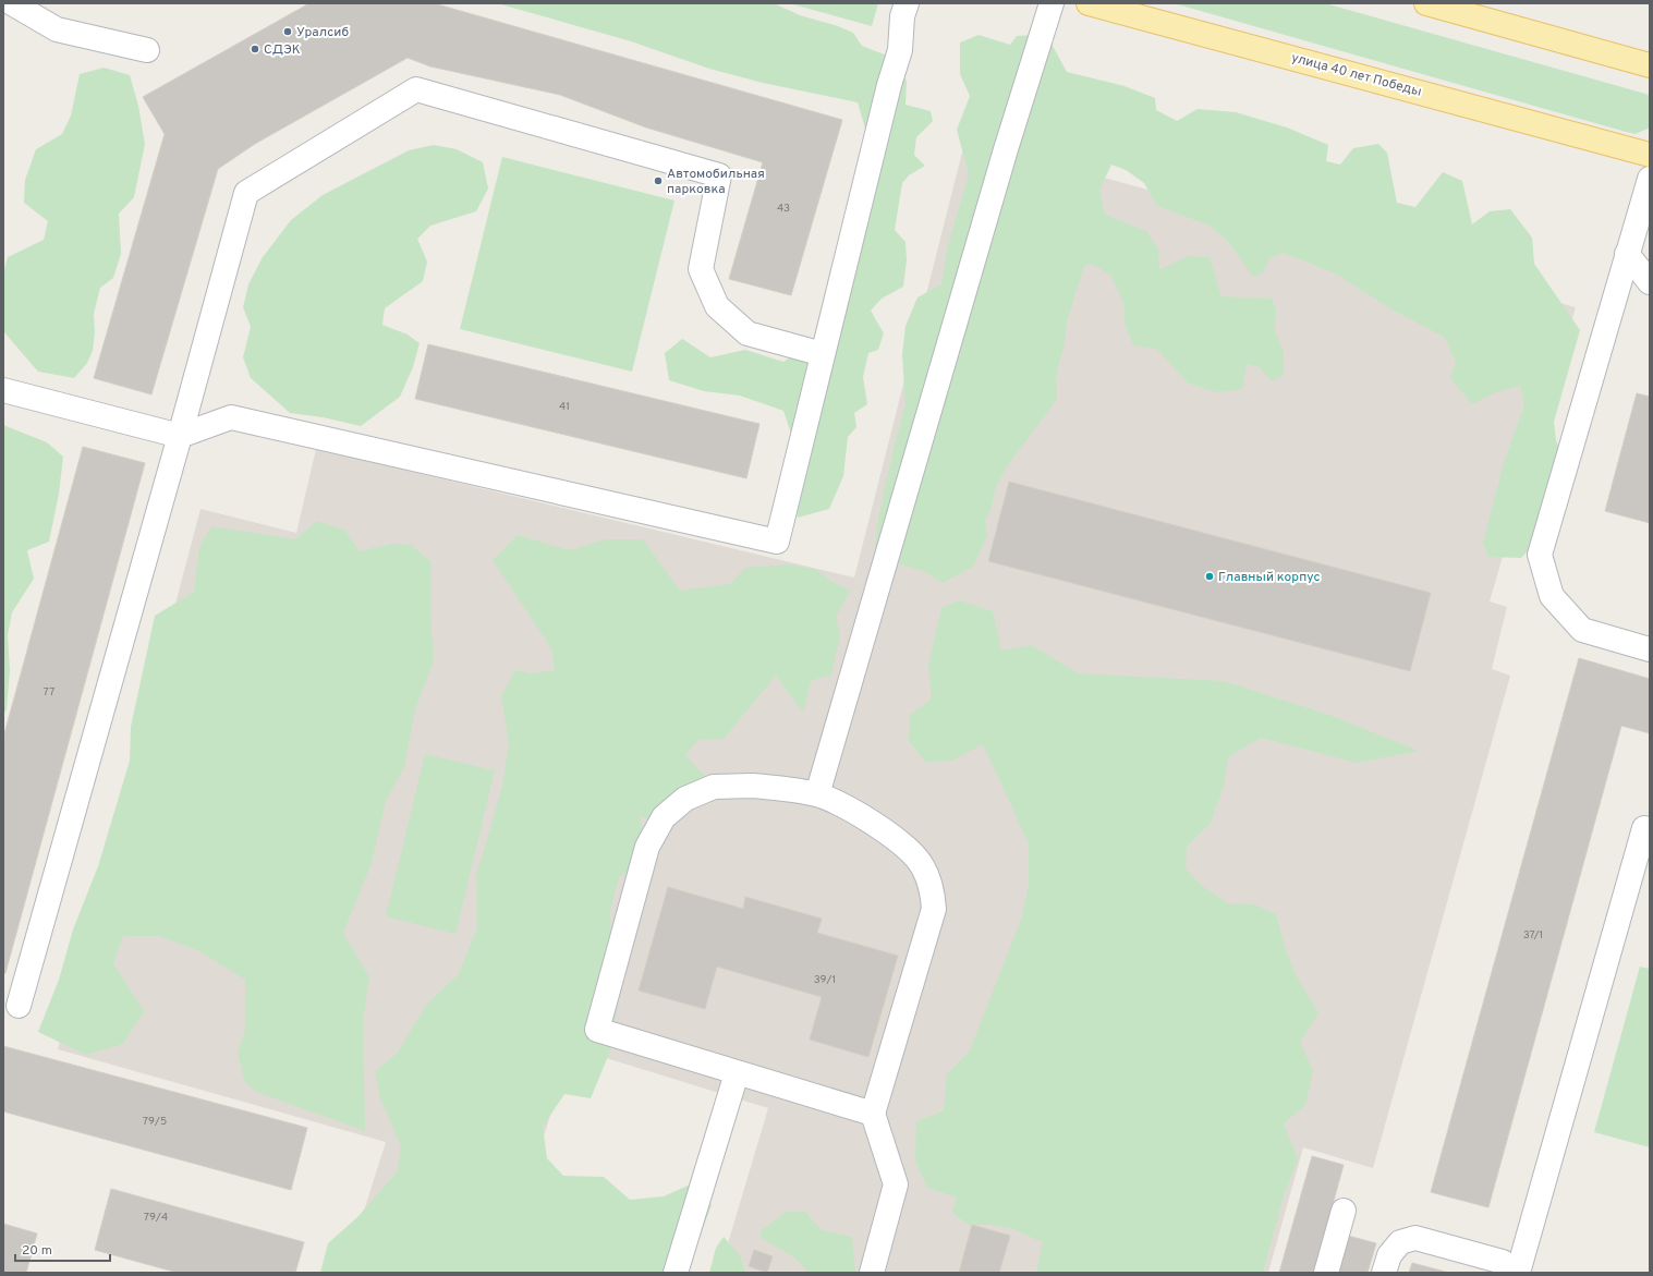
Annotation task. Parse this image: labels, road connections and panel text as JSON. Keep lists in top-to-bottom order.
{
  "streets": {
    "main road": ["улица 40 лет Победы"]
  },
  "places": [
    "Уралсиб",
    "СДЭК",
    "Автомобильная парковка",
    "Главный корпус"
  ],
  "house_numbers": [
    "43",
    "41",
    "77",
    "37/1",
    "39/1",
    "79/5",
    "79/4"
  ],
  "scale_bar": "20 m"
}
